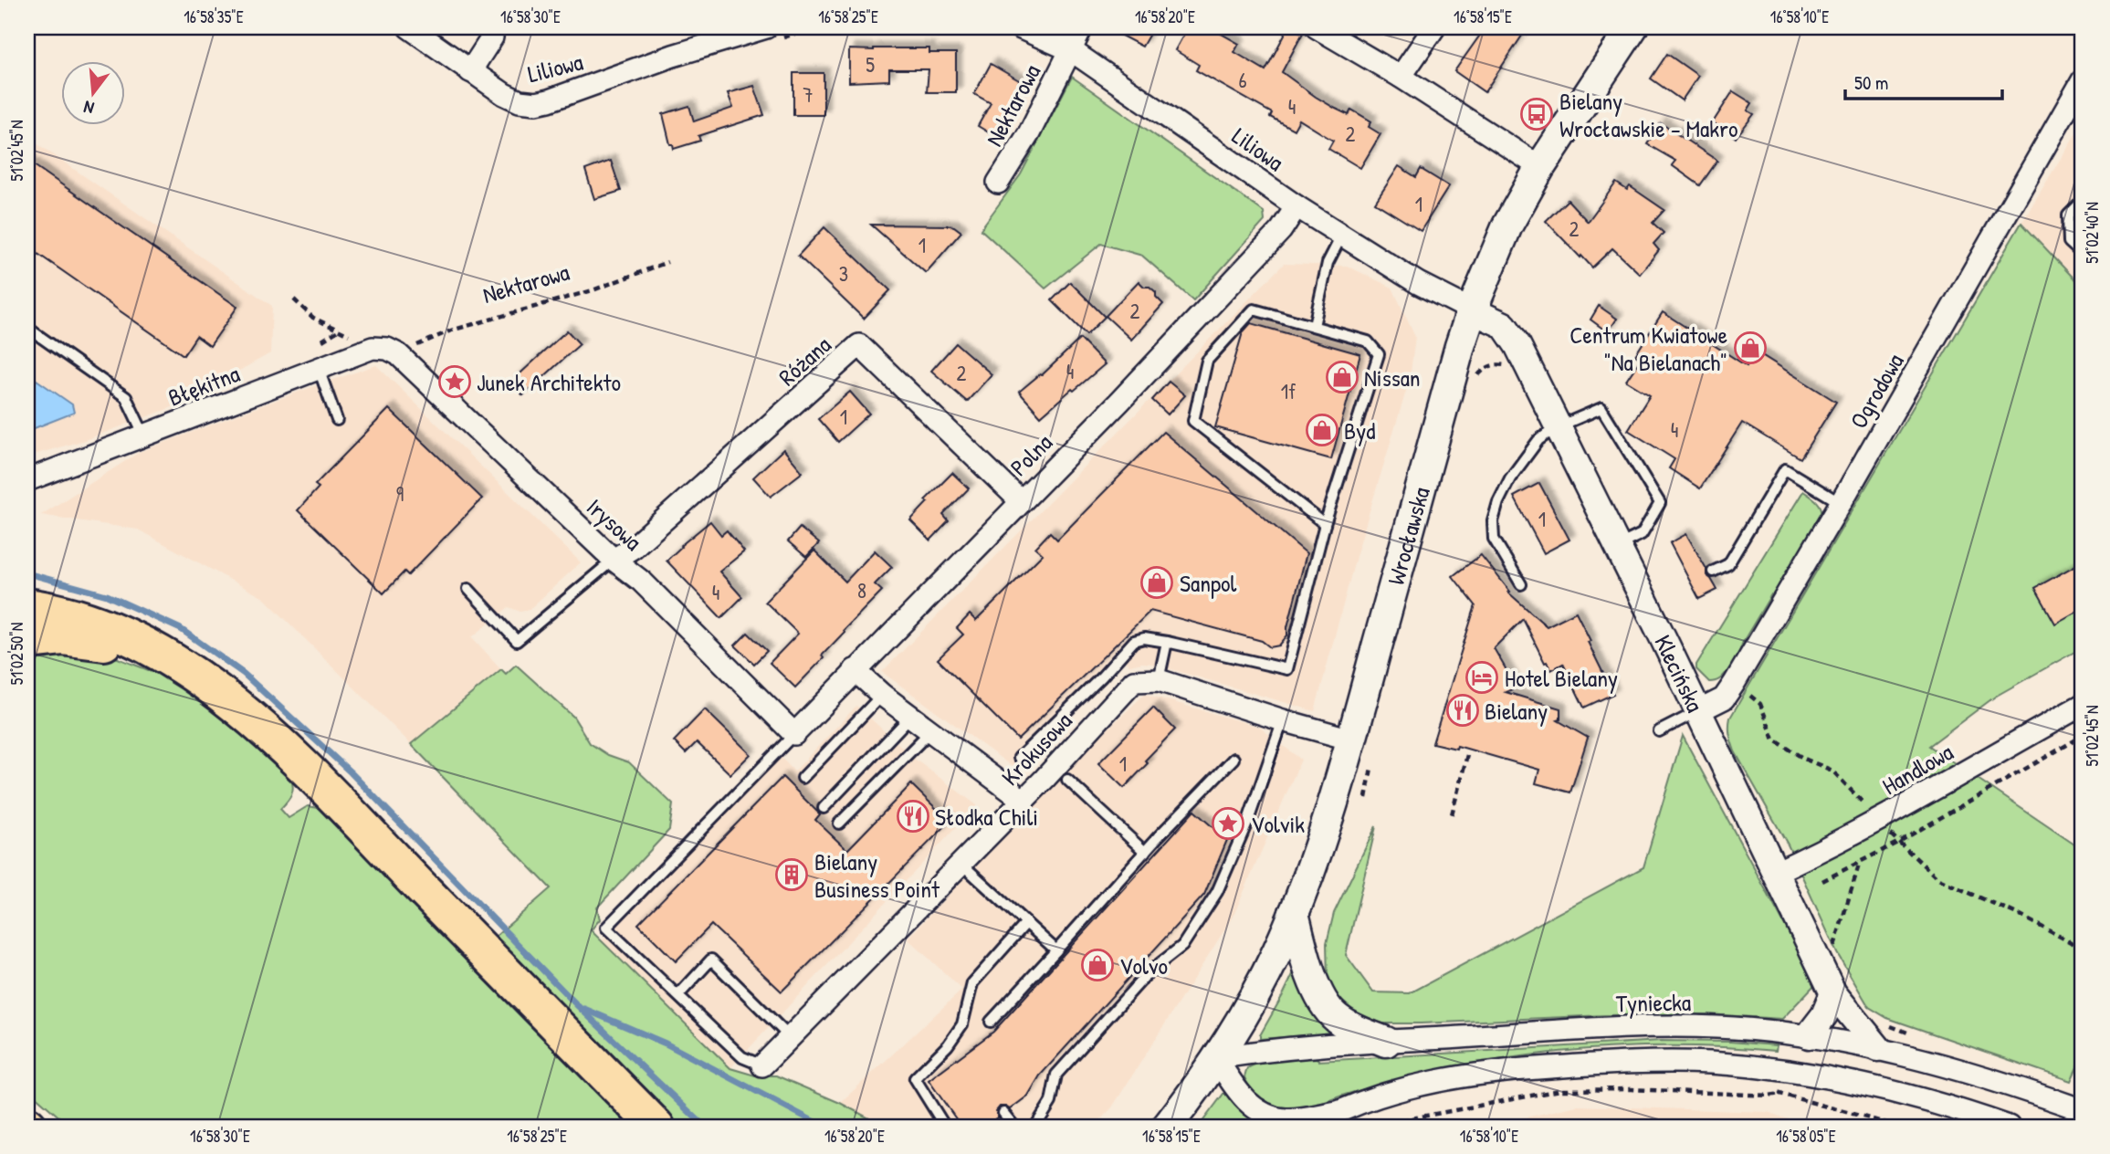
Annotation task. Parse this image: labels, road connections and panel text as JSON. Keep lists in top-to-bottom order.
{
  "streets": {
    "main road": ["Wrocławska"],
    "street": [
      "Liliowa",
      "Nektarowa",
      "Różana",
      "Błękitna",
      "Ogrodowa",
      "Polna",
      "Irysowa",
      "Klecińska",
      "Krokusowa",
      "Handlowa",
      "Tyniecka"
    ]
  },
  "crossings": [
    ["Liliowa", "Nektarowa"],
    ["Liliowa", "Polna"],
    ["Liliowa", "Wrocławska"],
    ["Liliowa", "Klecińska"],
    ["Nektarowa", "Irysowa"],
    ["Różana", "Polna"],
    ["Różana", "Irysowa"],
    ["Ogrodowa", "Klecińska"],
    ["Polna", "Irysowa"],
    ["Wrocławska", "Klecińska"],
    ["Wrocławska", "Krokusowa"],
    ["Wrocławska", "Tyniecka"],
    ["Klecińska", "Handlowa"],
    ["Klecińska", "Tyniecka"]
  ],
  "places": {
    "bus stop": ["Bielany Wrocławskie – Makro"],
    "shop": [
      "Centrum Kwiatowe \"Na Bielanach\"",
      "Nissan",
      "Byd",
      "Sanpol",
      "Volvo"
    ],
    "place": ["Junek Architekto", "Volvik"],
    "hotel": ["Hotel Bielany"],
    "restaurant": ["Bielany", "Słodka Chili"],
    "building": ["Bielany Business Point"]
  },
  "house_numbers": [
    "5",
    "6",
    "7",
    "4",
    "2",
    "1",
    "2",
    "1",
    "3",
    "2",
    "4",
    "2",
    "1f",
    "1",
    "4",
    "9",
    "1",
    "8",
    "4",
    "1"
  ],
  "scale_bar": "50 m",
  "north": "bottom",
  "coordinates": [
    "16°58'35\"E",
    "16°58'30\"E",
    "16°58'25\"E",
    "16°58'20\"E",
    "16°58'15\"E",
    "16°58'10\"E",
    "51°02'45\"N",
    "51°02'40\"N",
    "51°02'50\"N",
    "16°58'05\"E"
  ]
}
